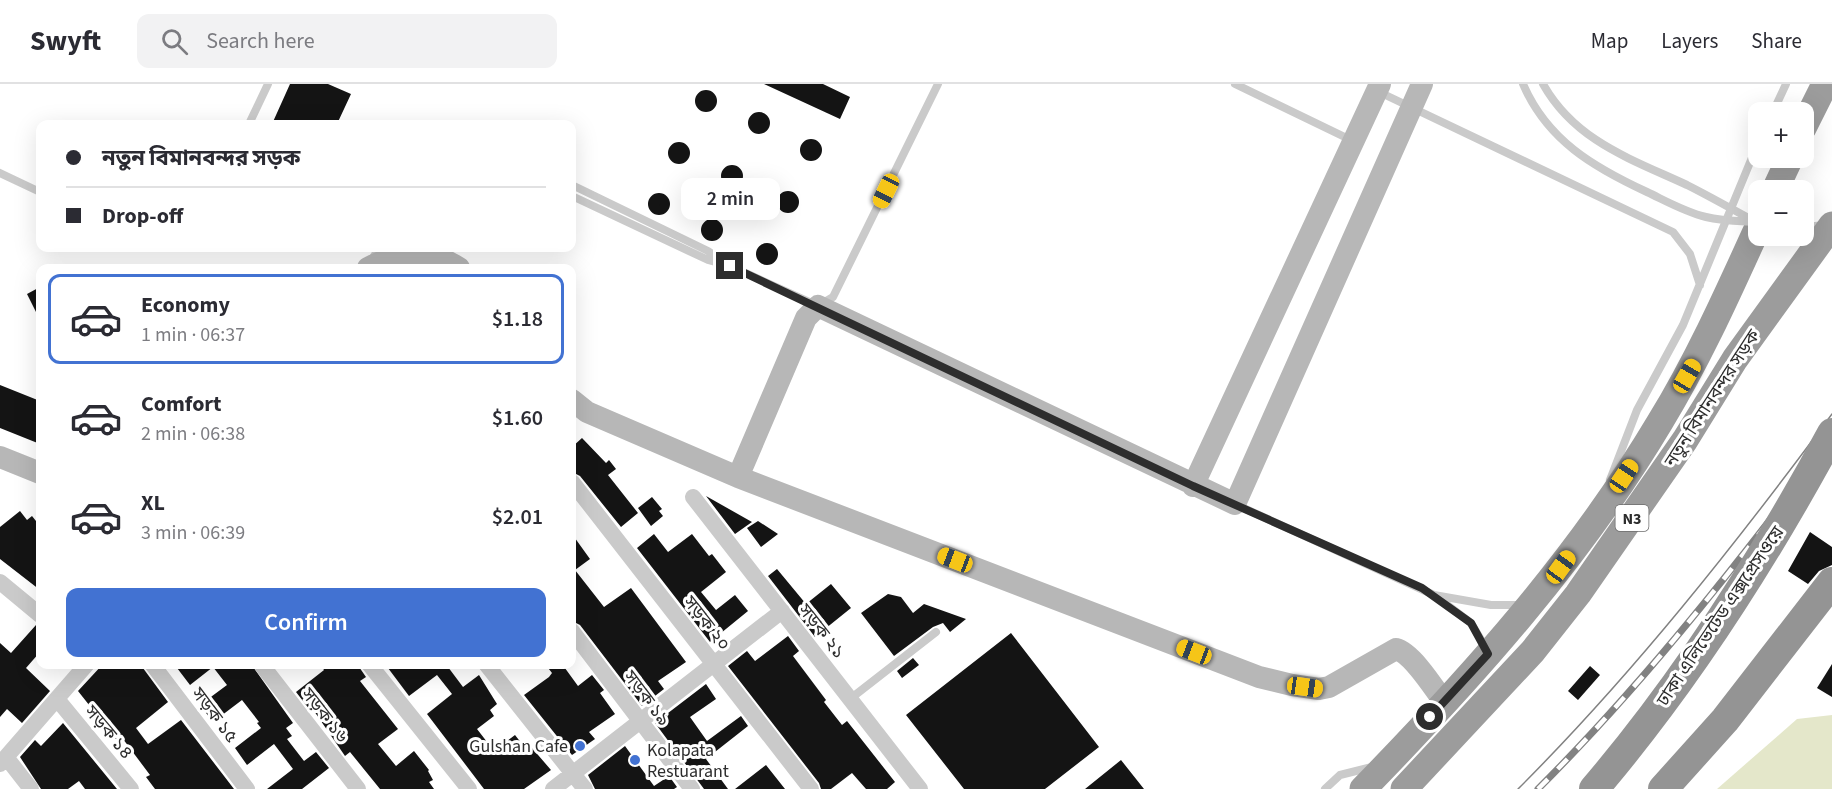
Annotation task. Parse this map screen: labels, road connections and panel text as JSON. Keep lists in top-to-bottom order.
{
  "streets": {
    "highway": ["নতুন বিমানবন্দর সড়ক", "N3", "ঢাকা এলিভেটেড এক্সপ্রেসওয়ে"],
    "street": [
      "সড়ক ২০",
      "সড়ক ২১",
      "সড়ক ১৯",
      "সড়ক ১৫",
      "সড়ক ১৬",
      "সড়ক ১৪"
    ]
  },
  "places": ["Gulshan Cafe", "Kolapata Restuarant"],
  "page": {
    "header": "Swyft",
    "search": "Search here",
    "nav": ["Map", "Layers", "Share"],
    "map_buttons": ["+", "−"],
    "banner": ["নতুন বিমানবন্দর সড়ক", "Drop-off"],
    "bubble": "2 min",
    "list": [
      {
        "name": "Economy",
        "note": "1 min · 06:37",
        "value": "$1.18"
      },
      {
        "name": "Comfort",
        "note": "2 min · 06:38",
        "value": "$1.60"
      },
      {
        "name": "XL",
        "note": "3 min · 06:39",
        "value": "$2.01"
      }
    ],
    "buttons": "Confirm"
  }
}
